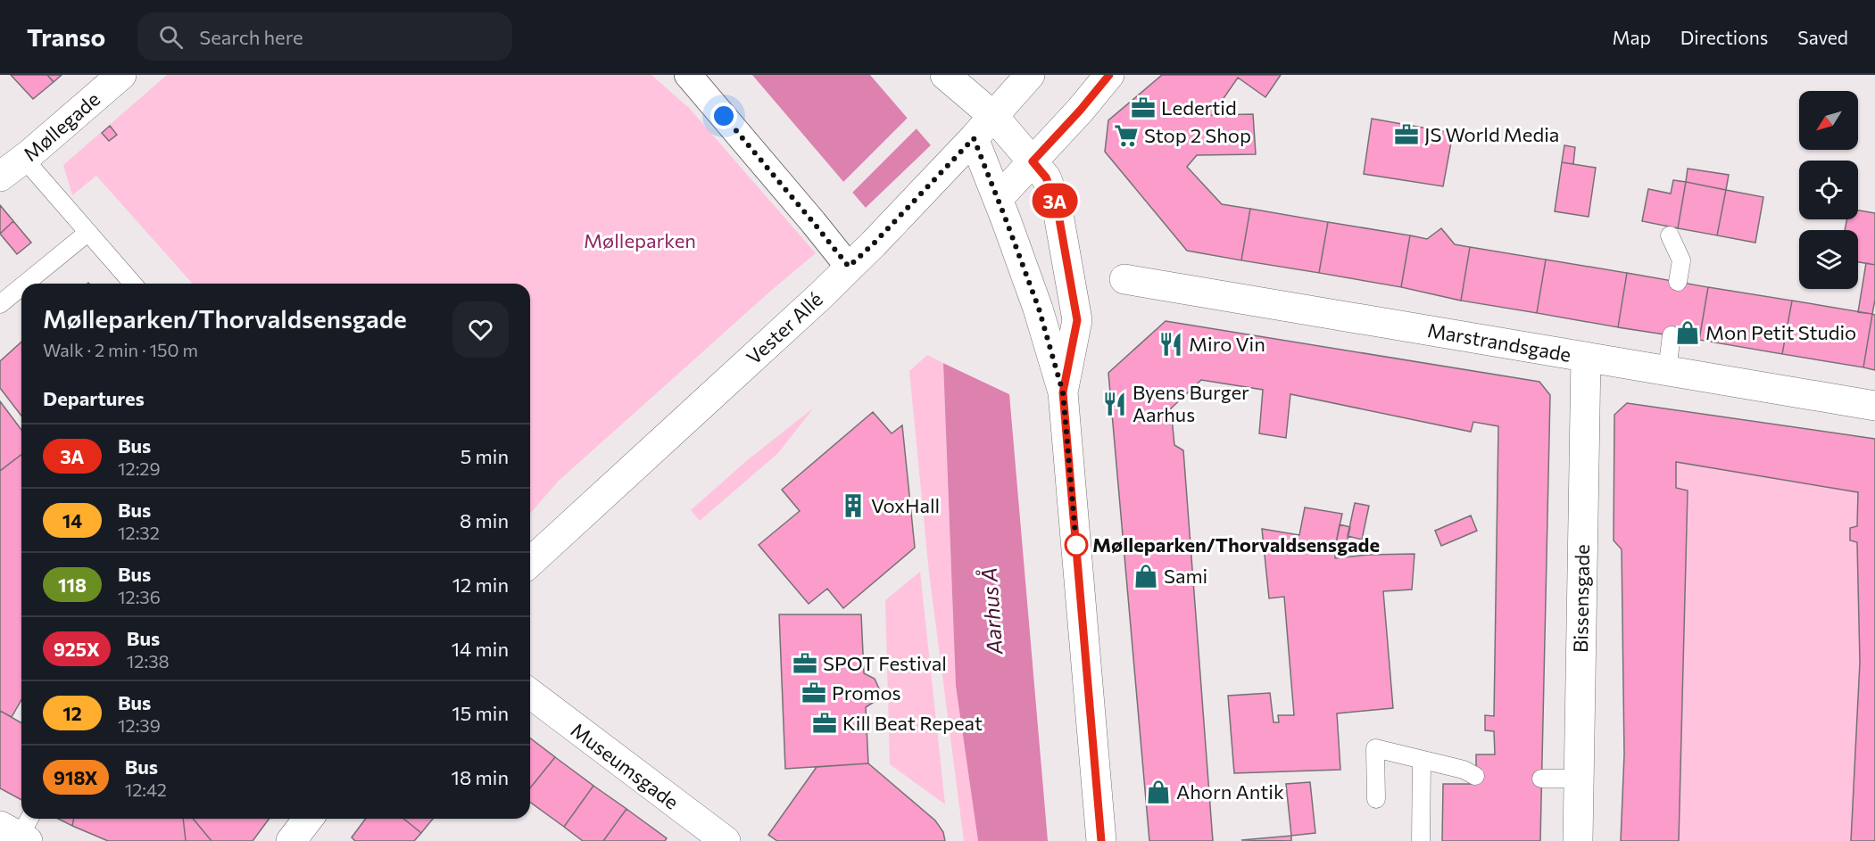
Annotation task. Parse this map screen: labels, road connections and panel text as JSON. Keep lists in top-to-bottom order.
{
  "streets": {
    "street": [
      "Møllegade",
      "Vester Allé",
      "Marstrandsgade",
      "Bissensgade",
      "Museumsgade"
    ]
  },
  "crossings": [
    ["Marstrandsgade", "Bissensgade"]
  ],
  "water": ["Aarhus Å"],
  "parks": ["Mølleparken"],
  "places": {
    "office": [
      "Ledertid",
      "JS World Media",
      "SPOT Festival",
      "Promos",
      "Kill Beat Repeat"
    ],
    "supermarket": ["Stop 2 Shop"],
    "shop": ["Mon Petit Studio", "Sami", "Ahorn Antik"],
    "restaurant": ["Miro Vin", "Byens Burger Aarhus"],
    "building": ["VoxHall"],
    "other": ["Mølleparken/Thorvaldsensgade"]
  },
  "lines": ["bus line 3A"],
  "north": "bottom left",
  "page": {
    "header": "Transo",
    "search": "Search here",
    "nav": ["Map", "Directions", "Saved"],
    "on_map": "3A",
    "heading": [
      ["Mølleparken/Thorvaldsensgade", "Walk · 2 min · 150 m"],
      "Departures"
    ],
    "list": [
      {
        "mark": "3A",
        "name": "Bus",
        "note": "12:29",
        "value": "5 min"
      },
      {
        "mark": "14",
        "name": "Bus",
        "note": "12:32",
        "value": "8 min"
      },
      {
        "mark": "118",
        "name": "Bus",
        "note": "12:36",
        "value": "12 min"
      },
      {
        "mark": "925X",
        "name": "Bus",
        "note": "12:38",
        "value": "14 min"
      },
      {
        "mark": "12",
        "name": "Bus",
        "note": "12:39",
        "value": "15 min"
      },
      {
        "mark": "918X",
        "name": "Bus",
        "note": "12:42",
        "value": "18 min"
      }
    ]
  }
}
